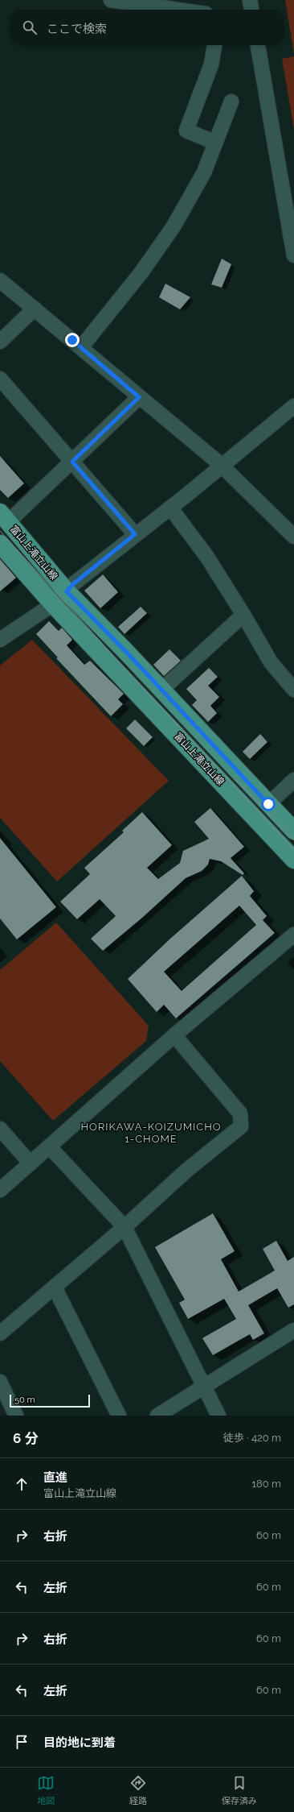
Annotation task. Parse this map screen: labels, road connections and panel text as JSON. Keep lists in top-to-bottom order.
{
  "streets": {
    "main road": ["富山上滝立山線"]
  },
  "districts": ["HORIKAWA-KOIZUMICHO 1-CHOME"],
  "scale_bar": "50 m",
  "page": {
    "search": "ここで検索",
    "scale": "50 m",
    "heading": ["6 分", "徒歩 · 420 m"],
    "list": [
      ["直進", "富山上滝立山線", "180 m"],
      ["右折", "60 m"],
      ["左折", "60 m"],
      ["右折", "60 m"],
      ["左折", "60 m"],
      "目的地に到着"
    ],
    "nav": ["地図", "経路", "保存済み"]
  }
}
